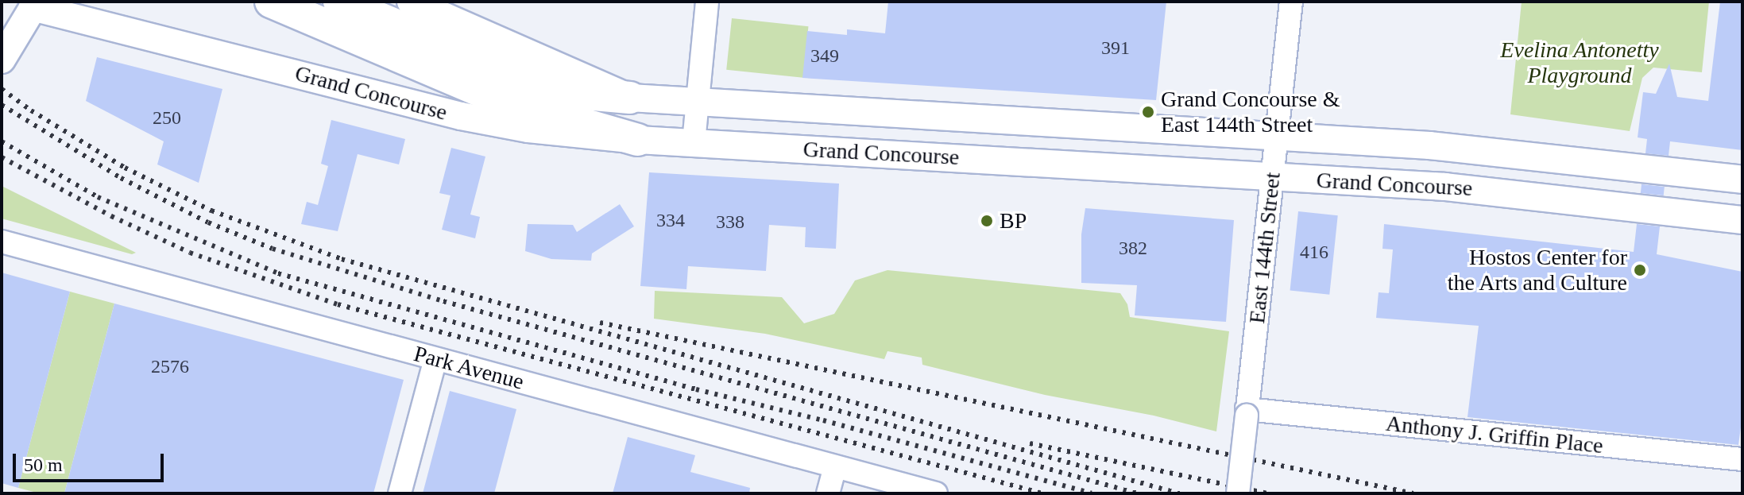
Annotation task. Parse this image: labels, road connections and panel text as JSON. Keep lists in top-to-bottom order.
{
  "streets": {
    "main road": ["Grand Concourse"],
    "street": ["East 144th Street", "Park Avenue", "Anthony J. Griffin Place"]
  },
  "crossings": [
    ["Grand Concourse", "East 144th Street"],
    ["East 144th Street", "Anthony J. Griffin Place"]
  ],
  "parks": ["Evelina Antonetty Playground"],
  "places": ["Grand Concourse & East 144th Street", "BP", "Hostos Center for the Arts and Culture"],
  "house_numbers": [
    "391",
    "349",
    "250",
    "334",
    "338",
    "382",
    "416",
    "2576"
  ],
  "scale_bar": "50 m"
}
